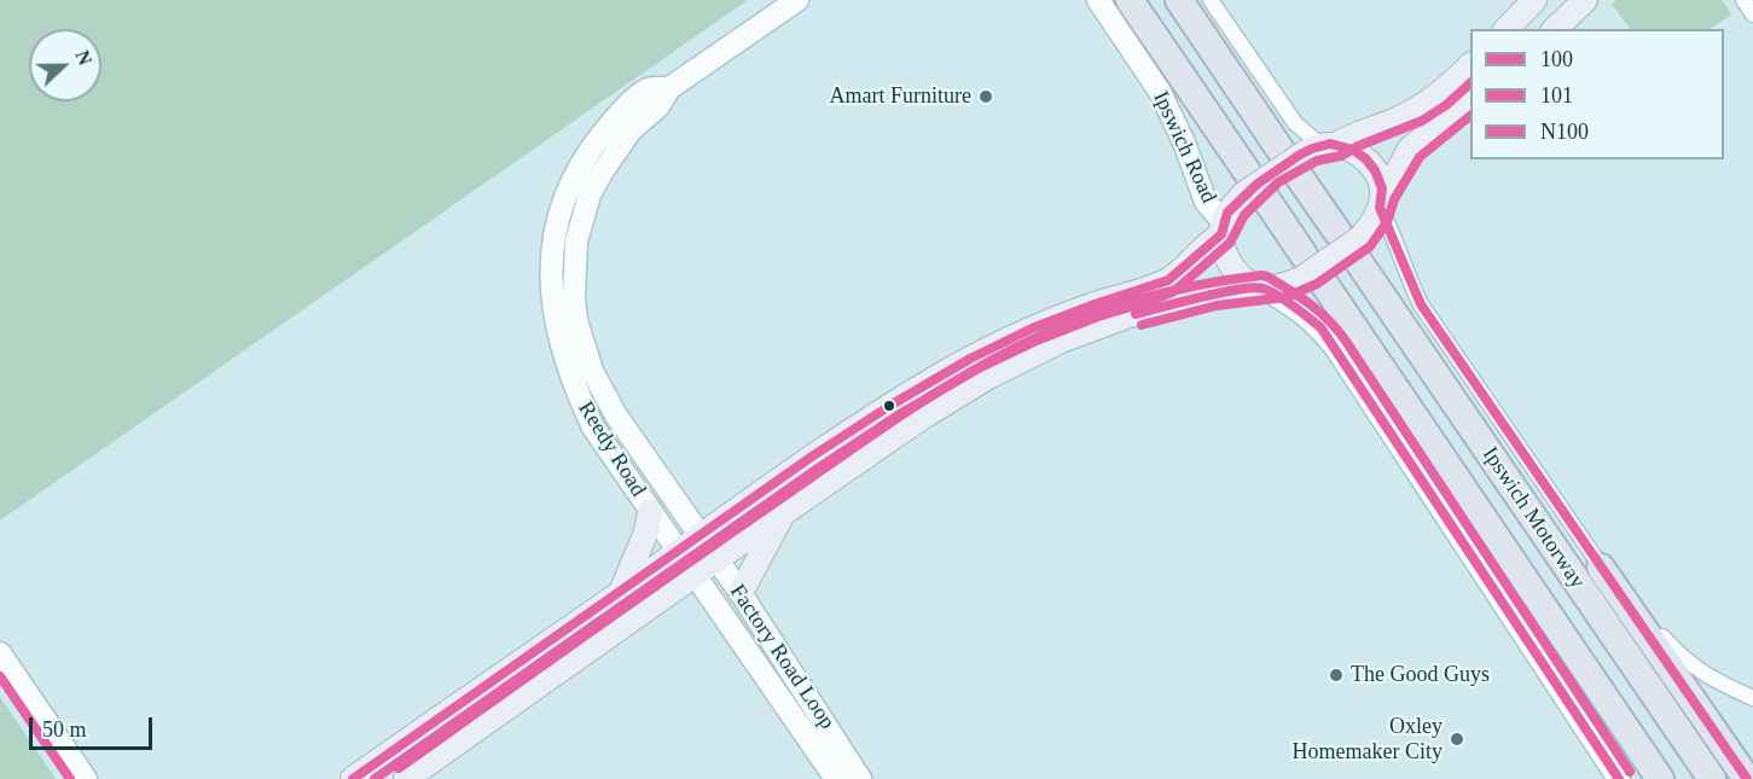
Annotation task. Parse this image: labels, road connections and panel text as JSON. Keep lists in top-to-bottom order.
{
  "streets": {
    "highway": ["Ipswich Motorway"],
    "main road": ["Ipswich Road", "Reedy Road", "Factory Road Loop"]
  },
  "crossings": [
    ["Reedy Road", "Factory Road Loop"]
  ],
  "places": ["Amart Furniture", "The Good Guys", "Oxley Homemaker City"],
  "lines": ["transit line 101", "transit line 100", "transit line N100"],
  "legend": ["100", "101", "N100"],
  "scale_bar": "50 m",
  "north": "right"
}
